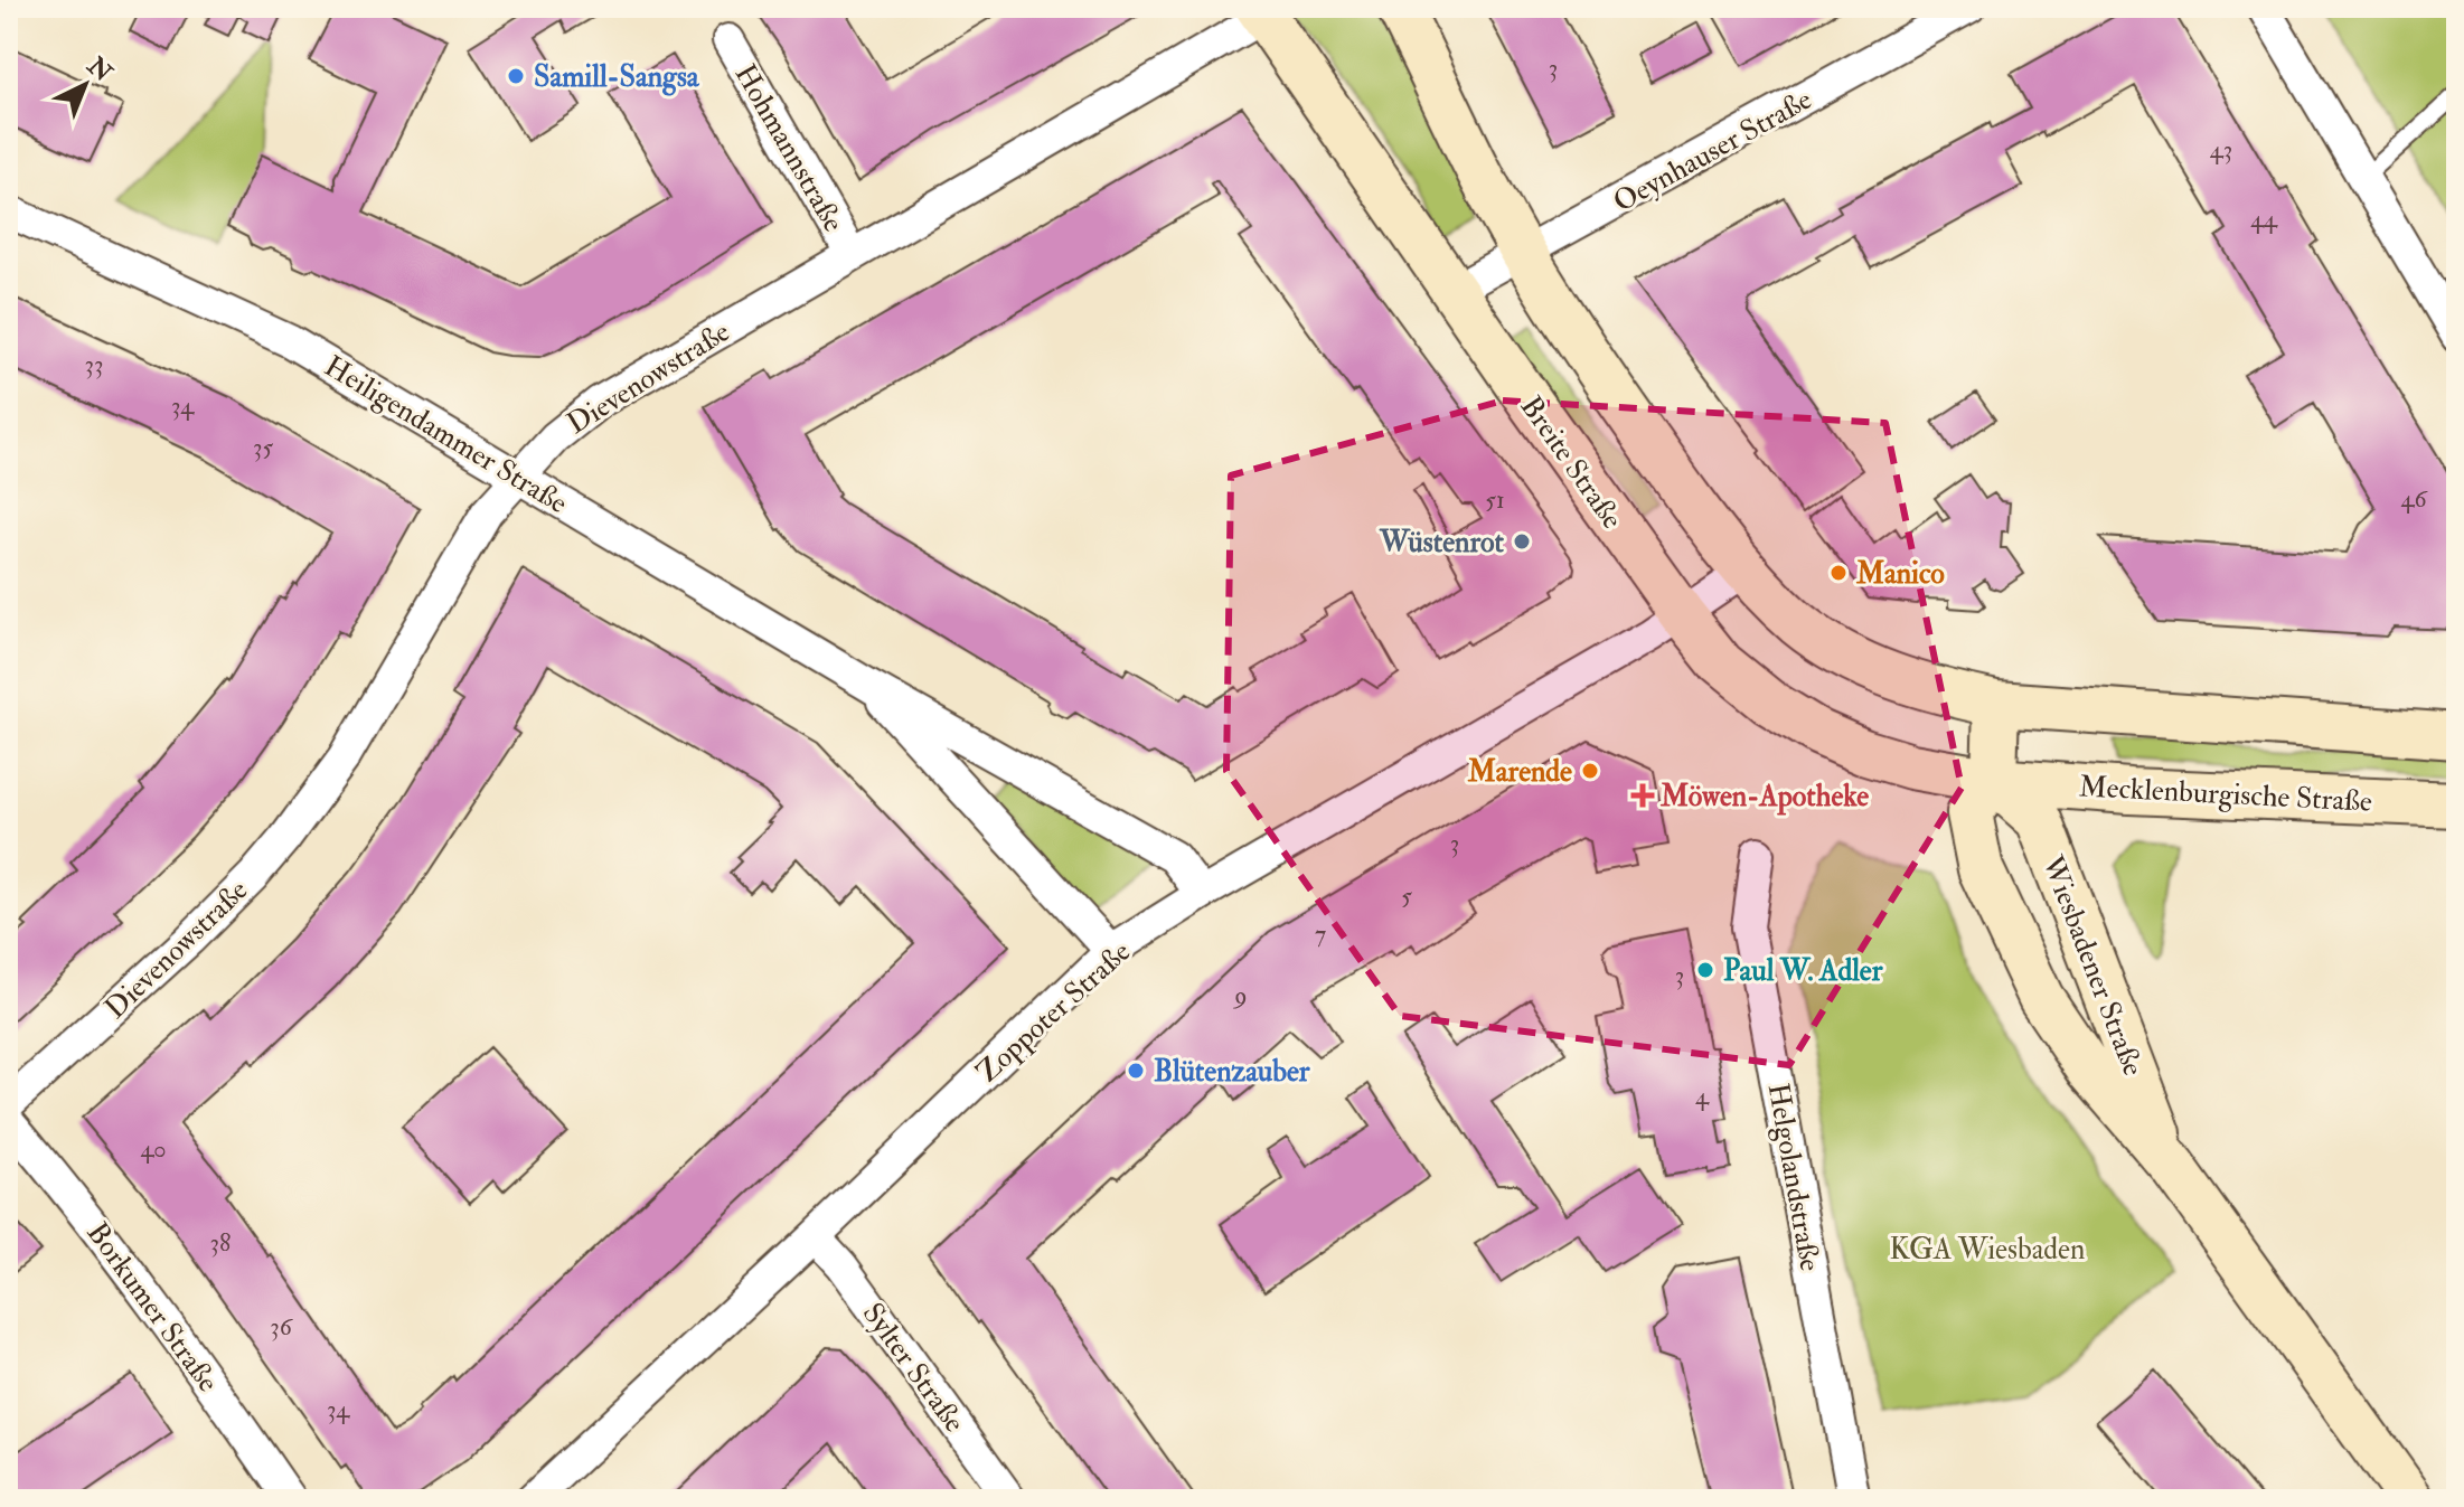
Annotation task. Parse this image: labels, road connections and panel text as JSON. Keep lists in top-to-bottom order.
{
  "streets": {
    "main road": ["Breite Straße", "Mecklenburgische Straße", "Wiesbadener Straße"],
    "street": [
      "Hohmannstraße",
      "Oeynhauser Straße",
      "Dievenowstraße",
      "Heiligendammer Straße",
      "Zoppoter Straße",
      "Helgolandstraße",
      "Borkumer Straße",
      "Sylter Straße"
    ]
  },
  "crossings": [
    ["Hohmannstraße", "Dievenowstraße"],
    ["Oeynhauser Straße", "Breite Straße"],
    ["Dievenowstraße", "Heiligendammer Straße"],
    ["Dievenowstraße", "Breite Straße"],
    ["Heiligendammer Straße", "Zoppoter Straße"],
    ["Breite Straße", "Mecklenburgische Straße"],
    ["Breite Straße", "Wiesbadener Straße"],
    ["Breite Straße", "Zoppoter Straße"],
    ["Mecklenburgische Straße", "Wiesbadener Straße"],
    ["Zoppoter Straße", "Sylter Straße"]
  ],
  "parks": ["KGA Wiesbaden"],
  "places": {
    "other": [
      "Samill-Sangsa",
      "Wüstenrot",
      "Manico",
      "Marende",
      "Paul W. Adler",
      "Blütenzauber"
    ],
    "health": ["Möwen-Apotheke"]
  },
  "house_numbers": [
    "3",
    "43",
    "44",
    "33",
    "34",
    "35",
    "46",
    "51",
    "3",
    "5",
    "7",
    "3",
    "9",
    "4",
    "40",
    "38",
    "36",
    "34"
  ],
  "north": "top right"
}
